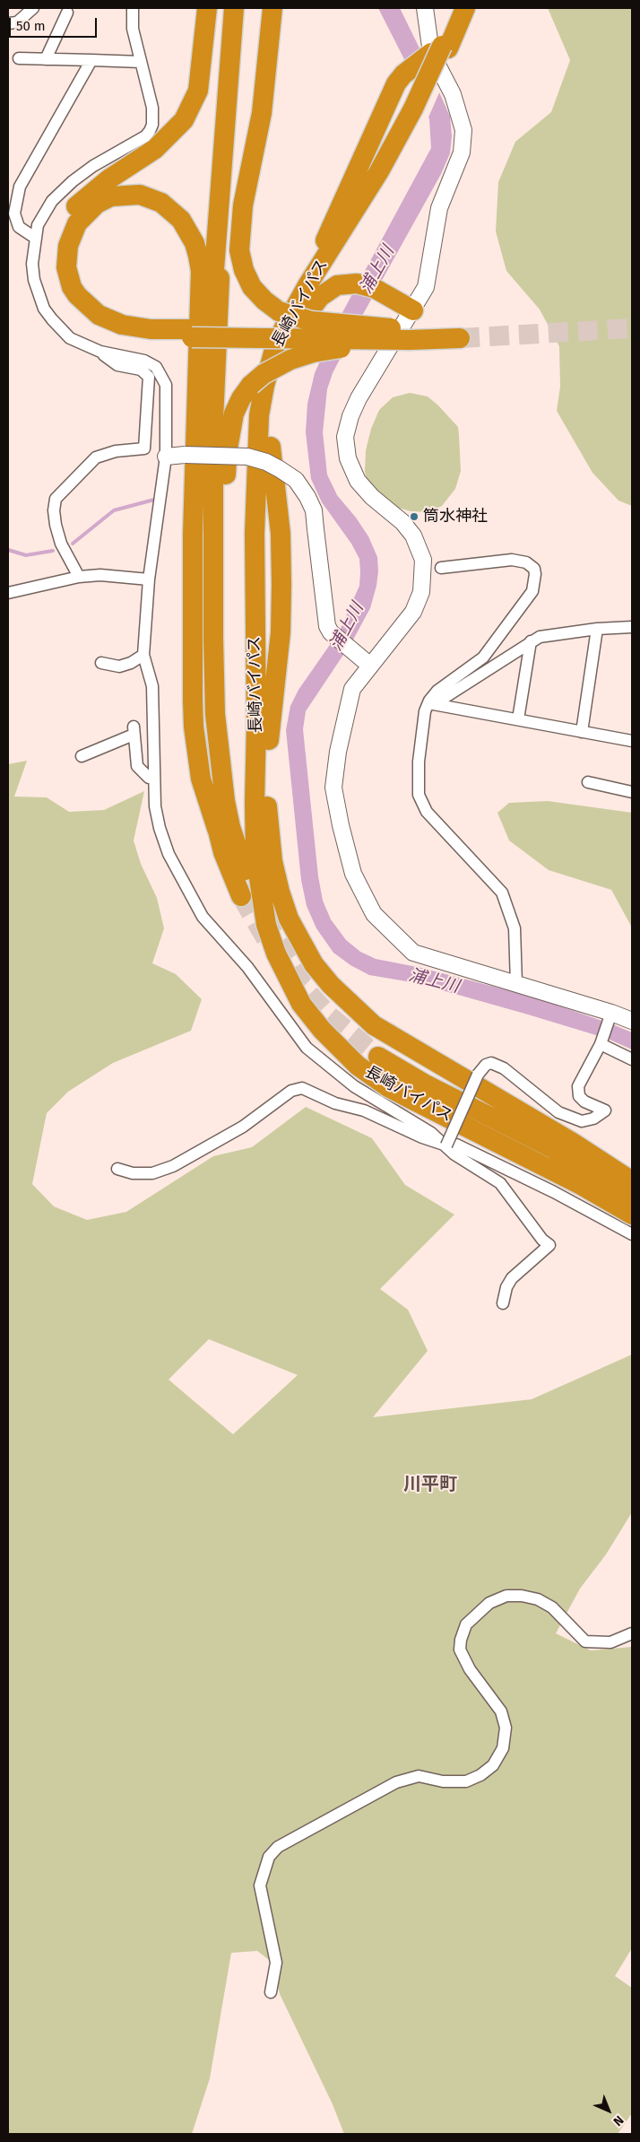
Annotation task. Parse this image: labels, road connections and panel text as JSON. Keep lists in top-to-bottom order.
{
  "streets": {
    "highway": ["長崎バイパス"]
  },
  "districts": ["川平町"],
  "water": ["浦上川"],
  "places": ["筒水神社"],
  "scale_bar": "50 m",
  "north": "bottom right"
}
